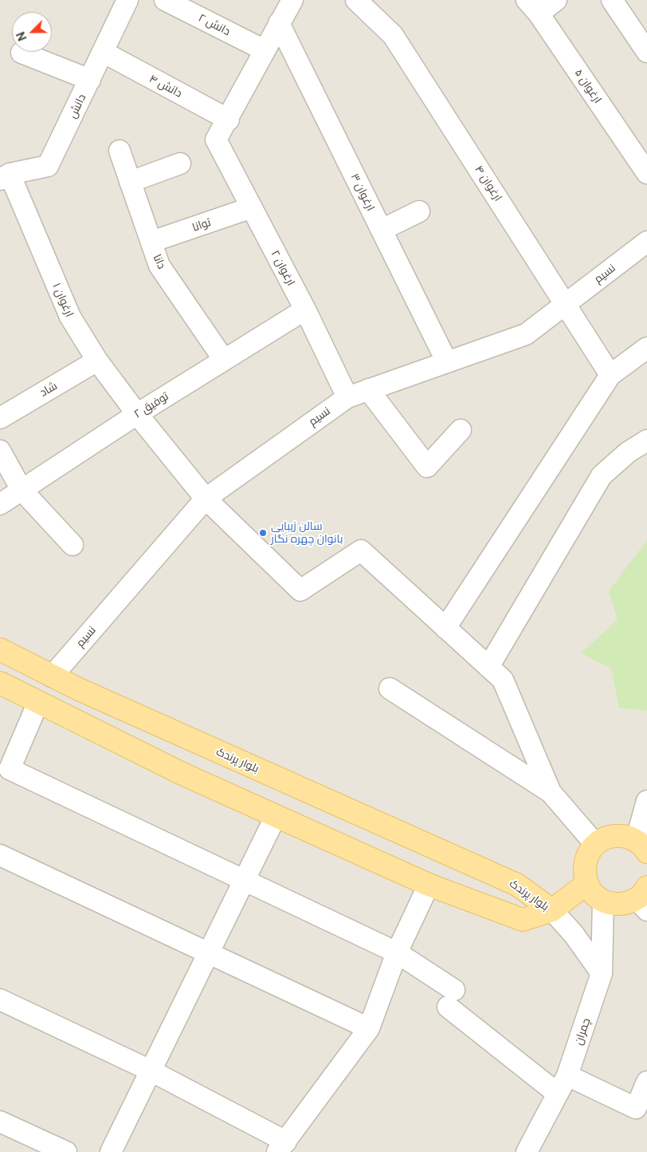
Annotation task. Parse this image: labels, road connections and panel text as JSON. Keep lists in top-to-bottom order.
{
  "streets": {
    "main road": ["بلوار پرندک"],
    "street": [
      "دانش ۲",
      "دانش ۴",
      "ارغوان ۵",
      "دانش",
      "ارغوان ۴",
      "ارغوان ۳",
      "توانا",
      "دانا",
      "ارغوان ۲",
      "نسیم",
      "ارغوان ۱",
      "شاد",
      "توفیق ۲",
      "چمران"
    ]
  },
  "crossings": [
    ["دانش ۴", "دانش"],
    ["دانش ۴", "ارغوان ۲"],
    ["دانش", "ارغوان ۱"],
    ["ارغوان ۴", "نسیم"],
    ["ارغوان ۳", "نسیم"],
    ["توانا", "دانا"],
    ["توانا", "ارغوان ۲"],
    ["دانا", "توفیق ۲"],
    ["ارغوان ۲", "نسیم"],
    ["ارغوان ۲", "توفیق ۲"],
    ["نسیم", "ارغوان ۱"],
    ["نسیم", "بلوار پرندک"],
    ["ارغوان ۱", "شاد"],
    ["ارغوان ۱", "توفیق ۲"]
  ],
  "places": ["سالن زیبایی بانوان چهره نگار"],
  "north": "bottom left"
}
